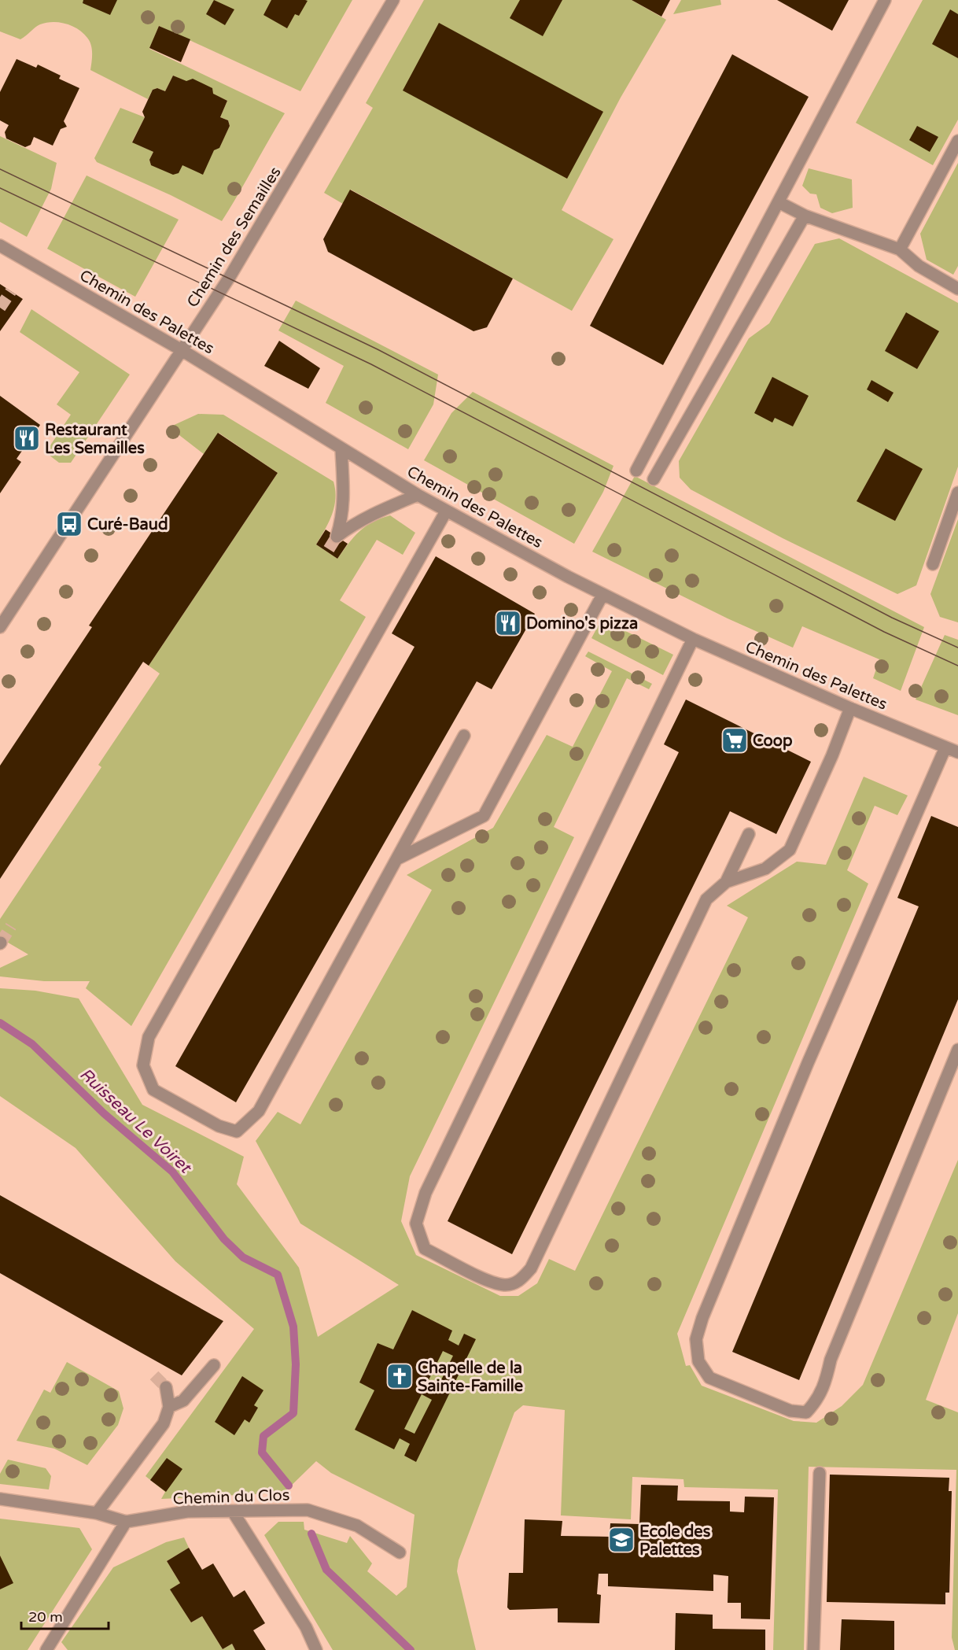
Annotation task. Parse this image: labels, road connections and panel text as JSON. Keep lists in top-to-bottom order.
{
  "streets": {
    "street": ["Chemin des Semailles", "Chemin des Palettes", "Chemin du Clos"]
  },
  "crossings": [
    ["Chemin des Semailles", "Chemin des Palettes"]
  ],
  "water": ["Ruisseau Le Voiret"],
  "places": {
    "restaurant": ["Restaurant Les Semailles", "Domino's pizza"],
    "bus stop": ["Curé-Baud"],
    "supermarket": ["Coop"],
    "church": ["Chapelle de la Sainte-Famille"],
    "school or university": ["Ecole des Palettes"]
  },
  "scale_bar": "20 m"
}
